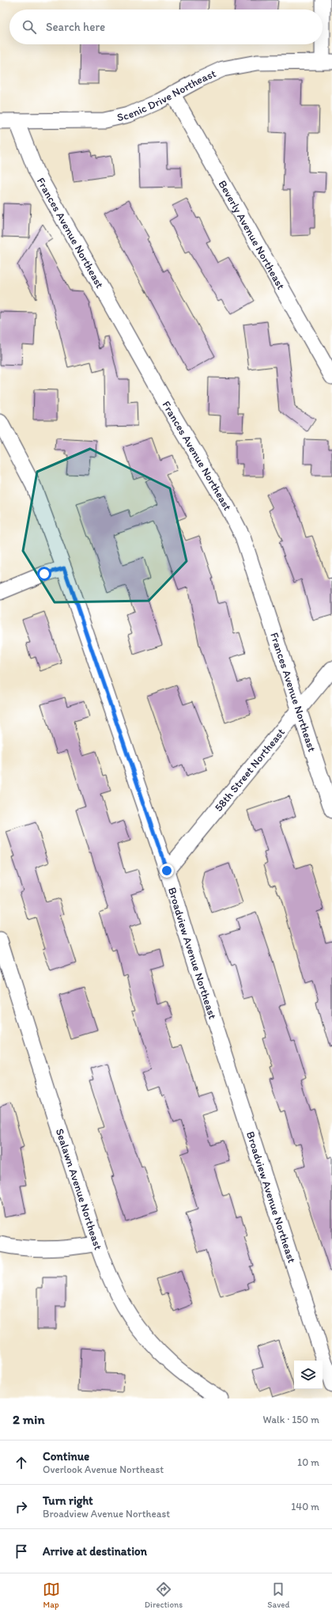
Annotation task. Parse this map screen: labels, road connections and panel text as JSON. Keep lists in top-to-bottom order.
{
  "streets": {
    "street": [
      "Scenic Drive Northeast",
      "Frances Avenue Northeast",
      "Beverly Avenue Northeast",
      "58th Street Northeast",
      "Broadview Avenue Northeast",
      "Sealawn Avenue Northeast"
    ]
  },
  "crossings": [
    ["Scenic Drive Northeast", "Frances Avenue Northeast"],
    ["Scenic Drive Northeast", "Beverly Avenue Northeast"],
    ["Frances Avenue Northeast", "58th Street Northeast"],
    ["58th Street Northeast", "Broadview Avenue Northeast"]
  ],
  "page": {
    "search": "Search here",
    "heading": ["2 min", "Walk · 150 m"],
    "list": [
      ["Continue", "Overlook Avenue Northeast", "10 m"],
      ["Turn right", "Broadview Avenue Northeast", "140 m"],
      "Arrive at destination"
    ],
    "nav": ["Map", "Directions", "Saved"]
  }
}
